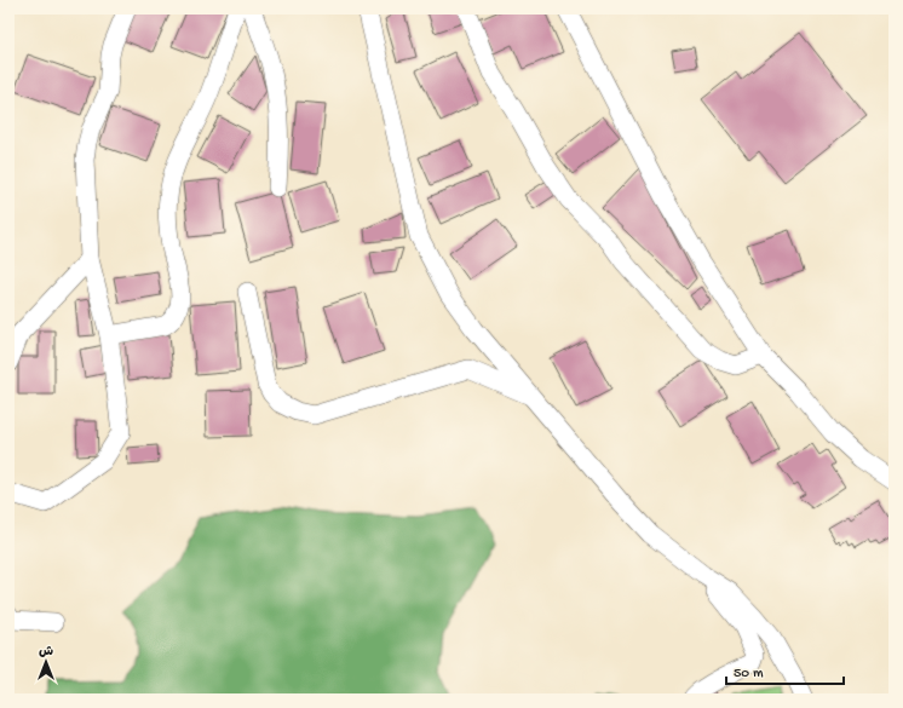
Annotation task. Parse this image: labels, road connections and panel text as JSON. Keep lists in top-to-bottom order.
{
  "scale_bar": "50 m",
  "north": "top"
}
